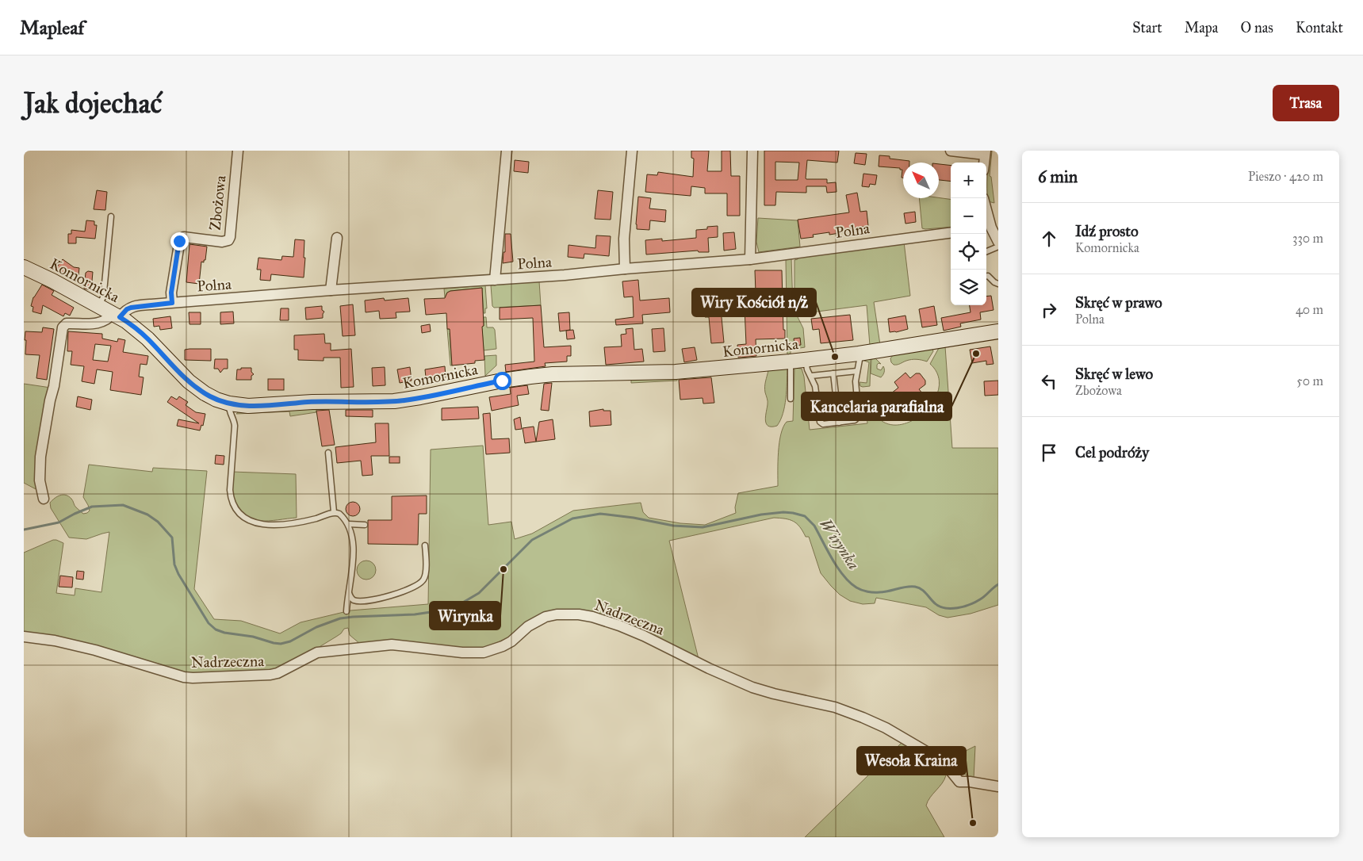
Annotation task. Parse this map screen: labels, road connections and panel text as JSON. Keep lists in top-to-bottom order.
{
  "streets": {
    "street": [
      "Zbożowa",
      "Polna",
      "Komornicka",
      "Nadrzeczna"
    ]
  },
  "crossings": [
    ["Zbożowa", "Polna"],
    ["Polna", "Komornicka"]
  ],
  "water": ["Wirynka"],
  "places": [
    "Kancelaria parafialna",
    "Wiry Kościół n/ż",
    "Wirynka",
    "Wesoła Kraina"
  ],
  "north": "top left",
  "page": {
    "header": "Mapleaf",
    "nav": [
      "Start",
      "Mapa",
      "O nas",
      "Kontakt"
    ],
    "buttons": "Trasa",
    "title": "Jak dojechać",
    "heading": ["6 min", "Pieszo · 420 m"],
    "map_buttons": ["+", "−"],
    "list": [
      ["Idź prosto", "Komornicka", "330 m"],
      ["Skręć w prawo", "Polna", "40 m"],
      ["Skręć w lewo", "Zbożowa", "50 m"],
      "Cel podróży"
    ]
  }
}
